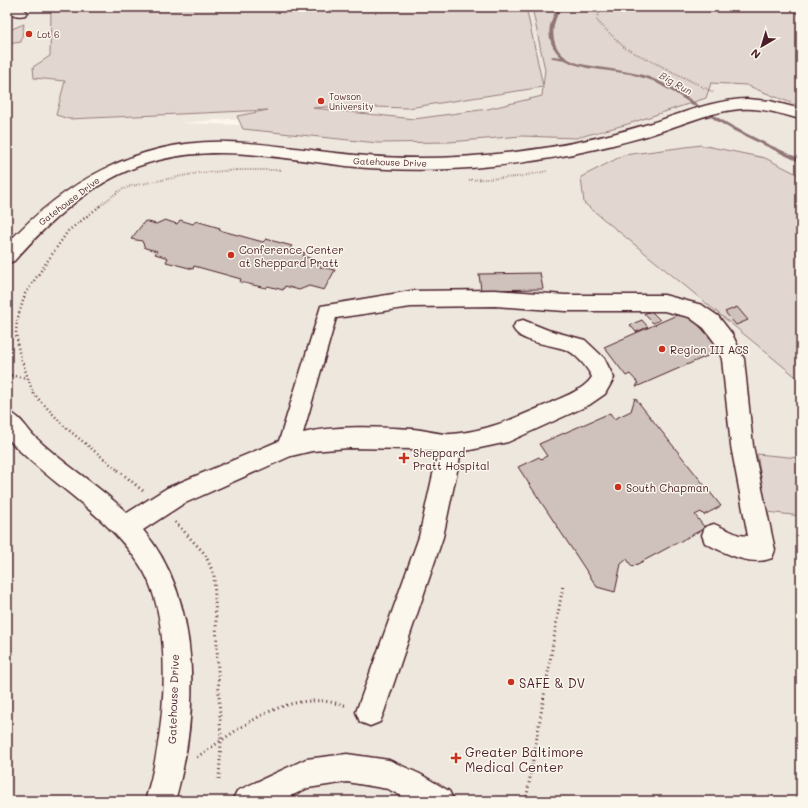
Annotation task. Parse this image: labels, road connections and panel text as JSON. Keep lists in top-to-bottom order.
{
  "streets": {
    "street": ["Gatehouse Drive"]
  },
  "water": ["Big Run"],
  "places": {
    "other": [
      "Lot 6",
      "Towson University",
      "Conference Center at Sheppard Pratt",
      "Region III ACS",
      "South Chapman",
      "SAFE & DV"
    ],
    "health": ["Sheppard Pratt Hospital", "Greater Baltimore Medical Center"]
  },
  "north": "bottom left"
}
